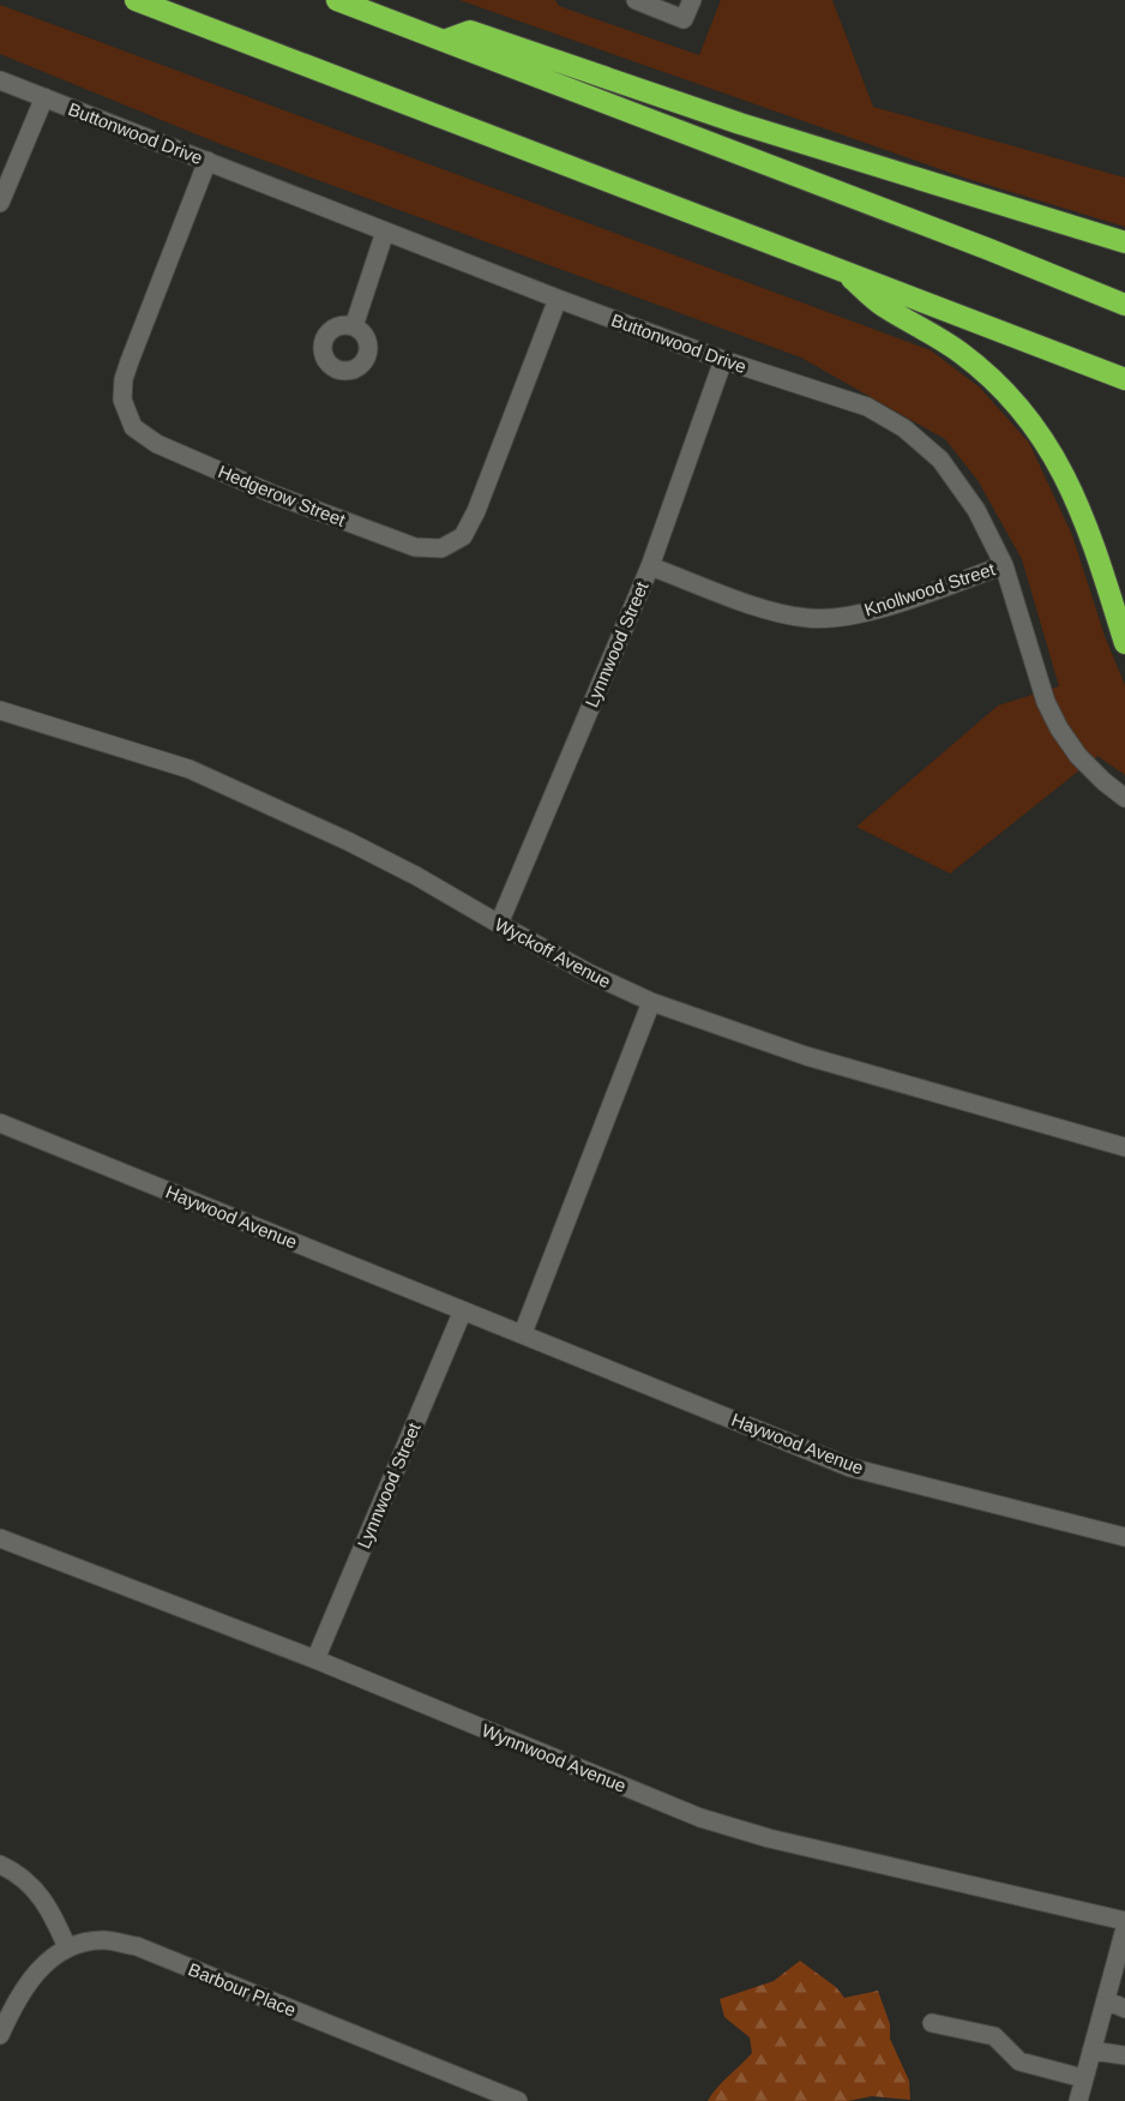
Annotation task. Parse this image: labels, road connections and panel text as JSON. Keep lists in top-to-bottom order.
{
  "streets": {
    "street": [
      "Buttonwood Drive",
      "Hedgerow Street",
      "Knollwood Street",
      "Lynnwood Street",
      "Wyckoff Avenue",
      "Haywood Avenue",
      "Wynnwood Avenue",
      "Barbour Place"
    ]
  },
  "crossings": [
    ["Buttonwood Drive", "Hedgerow Street"],
    ["Buttonwood Drive", "Knollwood Street"],
    ["Buttonwood Drive", "Lynnwood Street"],
    ["Knollwood Street", "Lynnwood Street"],
    ["Lynnwood Street", "Wyckoff Avenue"],
    ["Lynnwood Street", "Haywood Avenue"],
    ["Lynnwood Street", "Wynnwood Avenue"]
  ]
}
